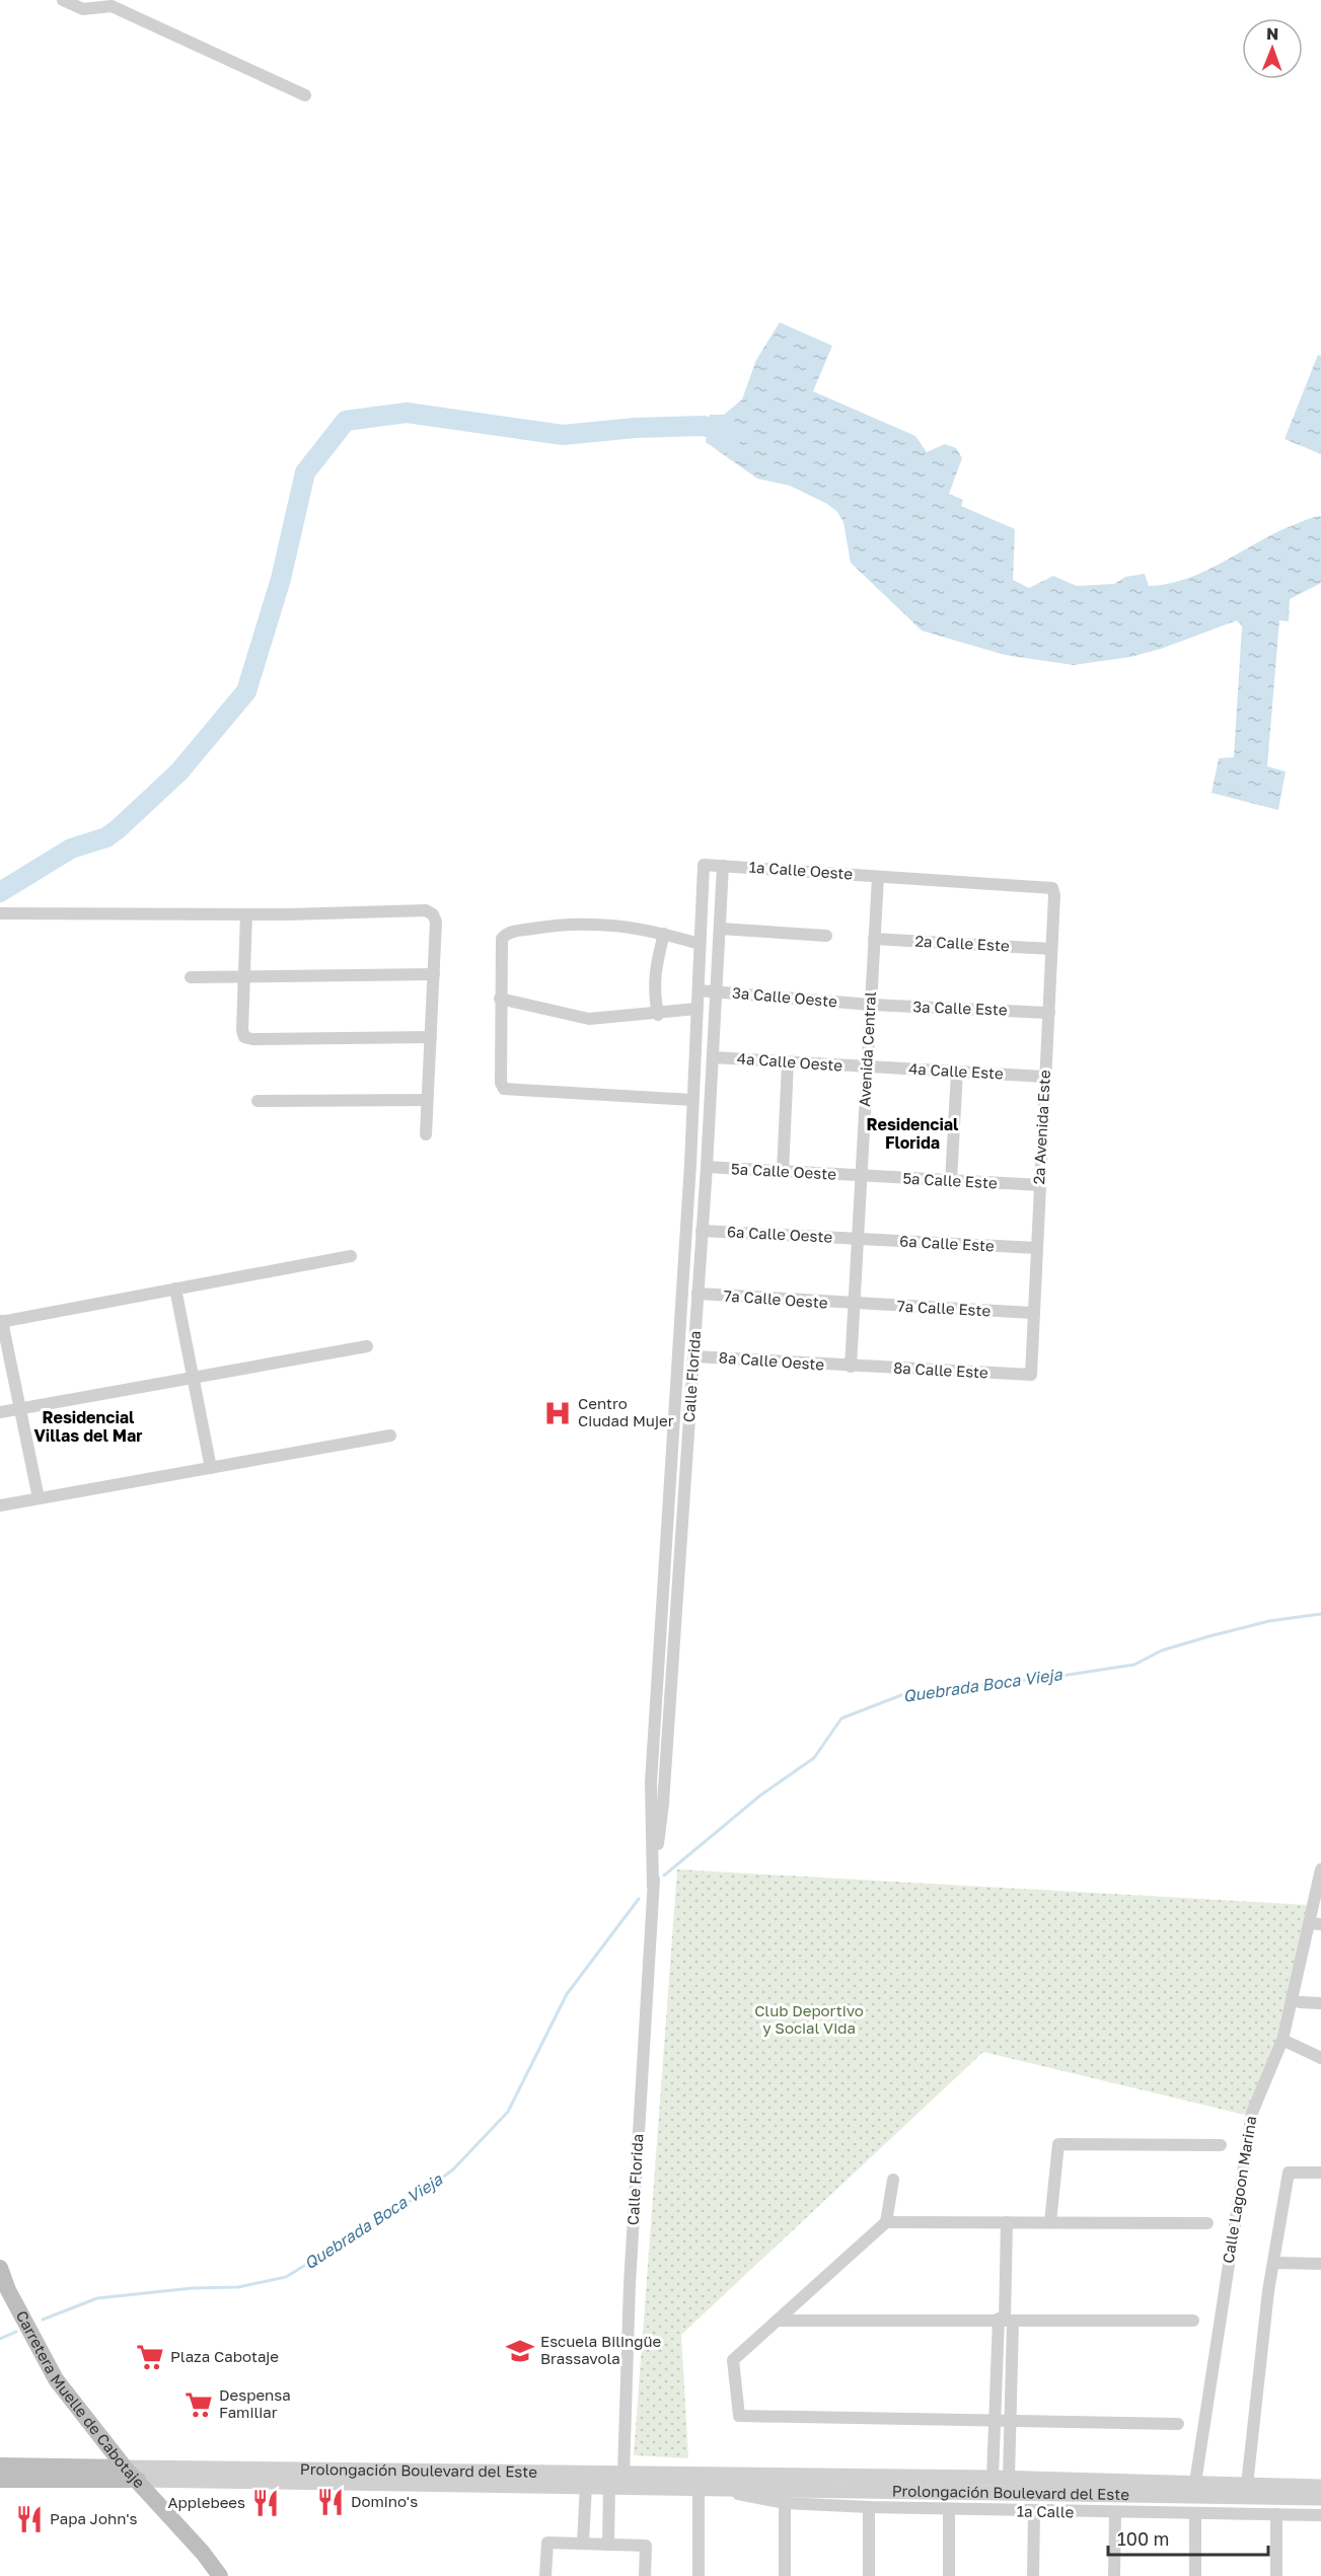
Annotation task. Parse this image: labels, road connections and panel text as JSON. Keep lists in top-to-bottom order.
{
  "streets": {
    "main road": ["Carretera Muelle de Cabotaje"],
    "street": [
      "1a Calle Oeste",
      "2a Calle Este",
      "3a Calle Oeste",
      "3a Calle Este",
      "Avenida Central",
      "4a Calle Oeste",
      "4a Calle Este",
      "2a Avenida Este",
      "5a Calle Oeste",
      "5a Calle Este",
      "6a Calle Oeste",
      "6a Calle Este",
      "7a Calle Oeste",
      "7a Calle Este",
      "8a Calle Oeste",
      "8a Calle Este",
      "Calle Florida",
      "Calle Lagoon Marina",
      "Prolongación Boulevard del Este",
      "1a Calle"
    ]
  },
  "crossings": [
    ["1a Calle Oeste", "Avenida Central"],
    ["1a Calle Oeste", "2a Avenida Este"],
    ["1a Calle Oeste", "Calle Florida"],
    ["2a Calle Este", "Avenida Central"],
    ["2a Calle Este", "2a Avenida Este"],
    ["3a Calle Oeste", "3a Calle Este"],
    ["3a Calle Oeste", "Avenida Central"],
    ["3a Calle Oeste", "Calle Florida"],
    ["3a Calle Este", "Avenida Central"],
    ["3a Calle Este", "2a Avenida Este"],
    ["Avenida Central", "4a Calle Oeste"],
    ["Avenida Central", "4a Calle Este"],
    ["Avenida Central", "5a Calle Oeste"],
    ["Avenida Central", "5a Calle Este"],
    ["Avenida Central", "6a Calle Oeste"],
    ["Avenida Central", "6a Calle Este"],
    ["Avenida Central", "7a Calle Oeste"],
    ["Avenida Central", "7a Calle Este"],
    ["Avenida Central", "8a Calle Oeste"],
    ["Avenida Central", "8a Calle Este"],
    ["4a Calle Oeste", "4a Calle Este"],
    ["4a Calle Oeste", "Calle Florida"],
    ["4a Calle Este", "2a Avenida Este"],
    ["2a Avenida Este", "5a Calle Este"],
    ["2a Avenida Este", "6a Calle Este"],
    ["2a Avenida Este", "7a Calle Este"],
    ["2a Avenida Este", "8a Calle Este"],
    ["5a Calle Oeste", "5a Calle Este"],
    ["5a Calle Oeste", "Calle Florida"],
    ["6a Calle Oeste", "6a Calle Este"],
    ["6a Calle Oeste", "Calle Florida"],
    ["7a Calle Oeste", "7a Calle Este"],
    ["7a Calle Oeste", "Calle Florida"],
    ["8a Calle Oeste", "8a Calle Este"],
    ["8a Calle Oeste", "Calle Florida"],
    ["Calle Florida", "Prolongación Boulevard del Este"],
    ["Carretera Muelle de Cabotaje", "Prolongación Boulevard del Este"],
    ["Prolongación Boulevard del Este", "1a Calle"]
  ],
  "districts": ["Residencial Florida", "Residencial Villas del Mar"],
  "water": ["Quebrada Boca Vieja"],
  "parks": ["Club Deportivo y Social Vida"],
  "places": {
    "hospital": ["Centro Ciudad Mujer"],
    "school or university": ["Escuela Bilingüe Brassavola"],
    "supermarket": ["Plaza Cabotaje", "Despensa Familiar"],
    "restaurant": ["Domino's", "Applebees", "Papa John's"]
  },
  "scale_bar": "100 m",
  "north": "top"
}
